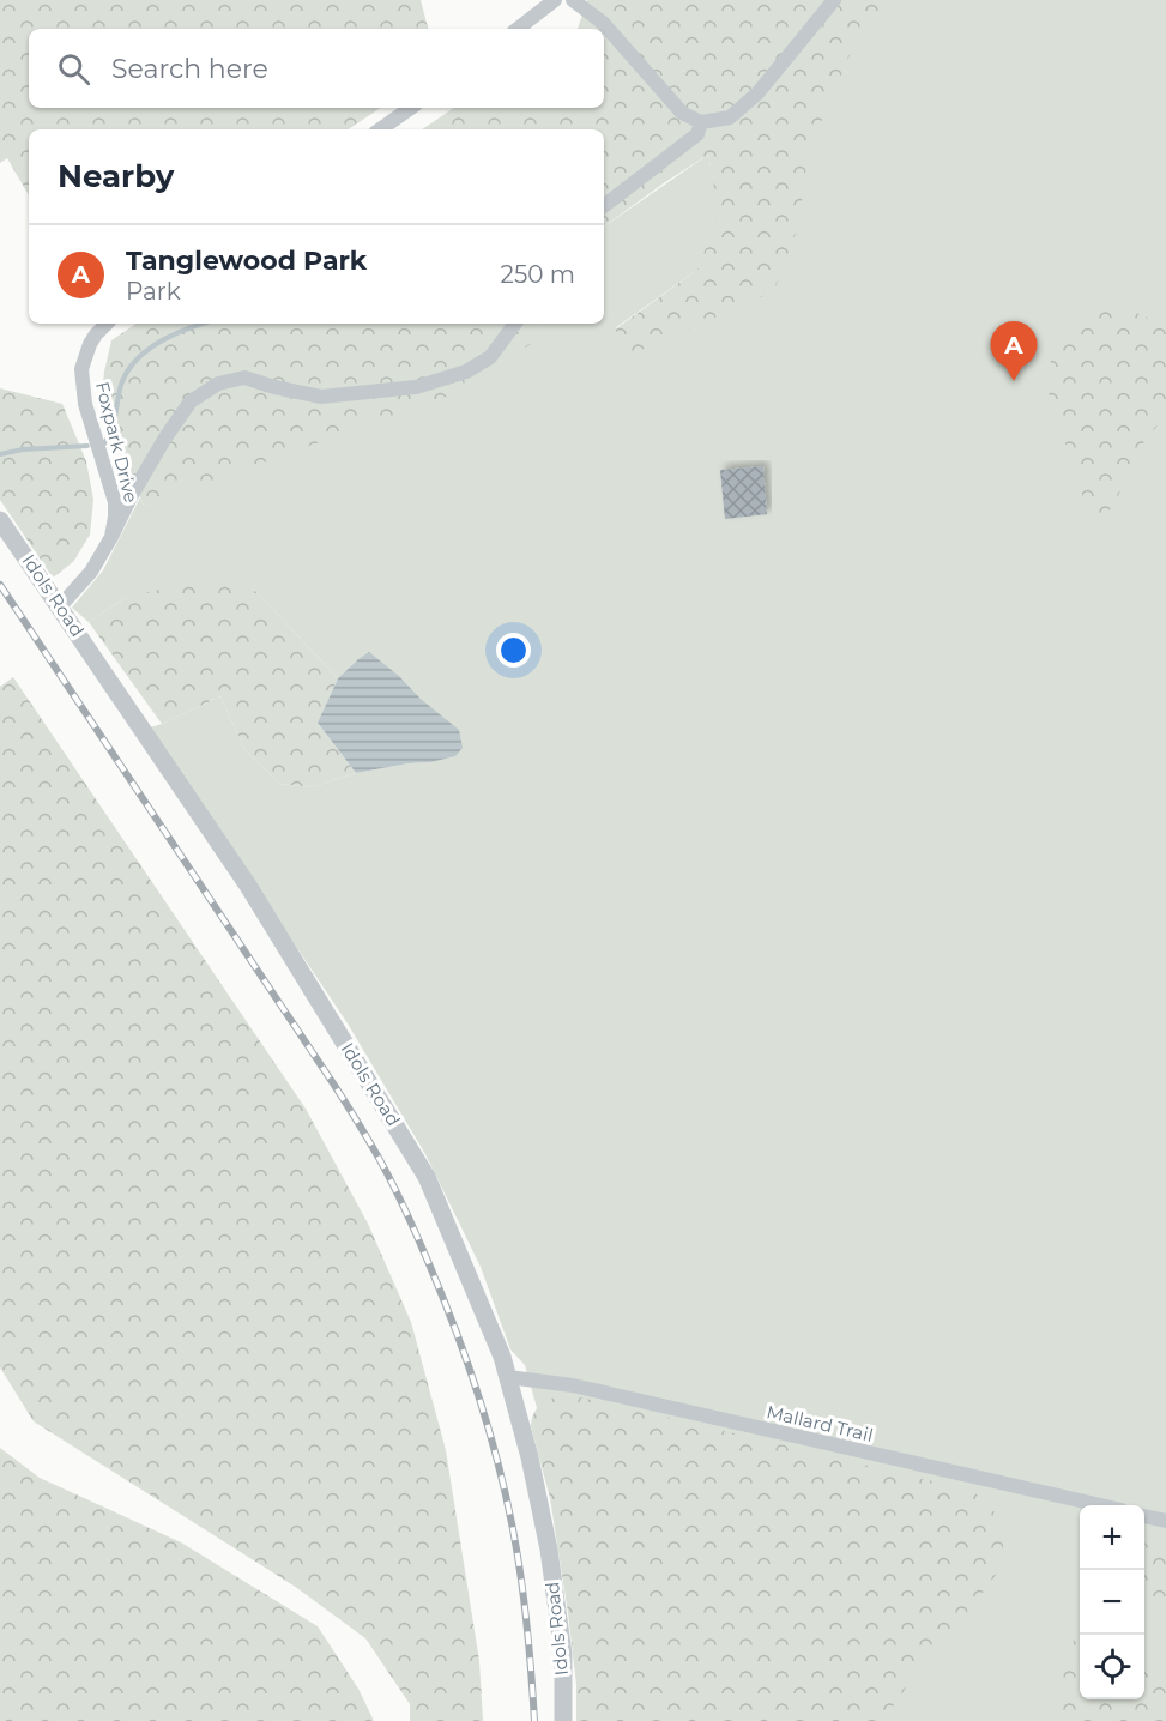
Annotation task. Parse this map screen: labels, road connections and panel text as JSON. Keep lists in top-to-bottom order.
{
  "streets": {
    "street": ["Foxpark Drive", "Idols Road", "Mallard Trail"]
  },
  "crossings": [
    ["Foxpark Drive", "Idols Road"],
    ["Idols Road", "Mallard Trail"]
  ],
  "page": {
    "search": "Search here",
    "heading": "Nearby",
    "list": [
      {
        "mark": "A",
        "name": "Tanglewood Park",
        "note": "Park",
        "value": "250 m"
      }
    ],
    "pins": "A",
    "map_buttons": ["+", "−"]
  }
}
